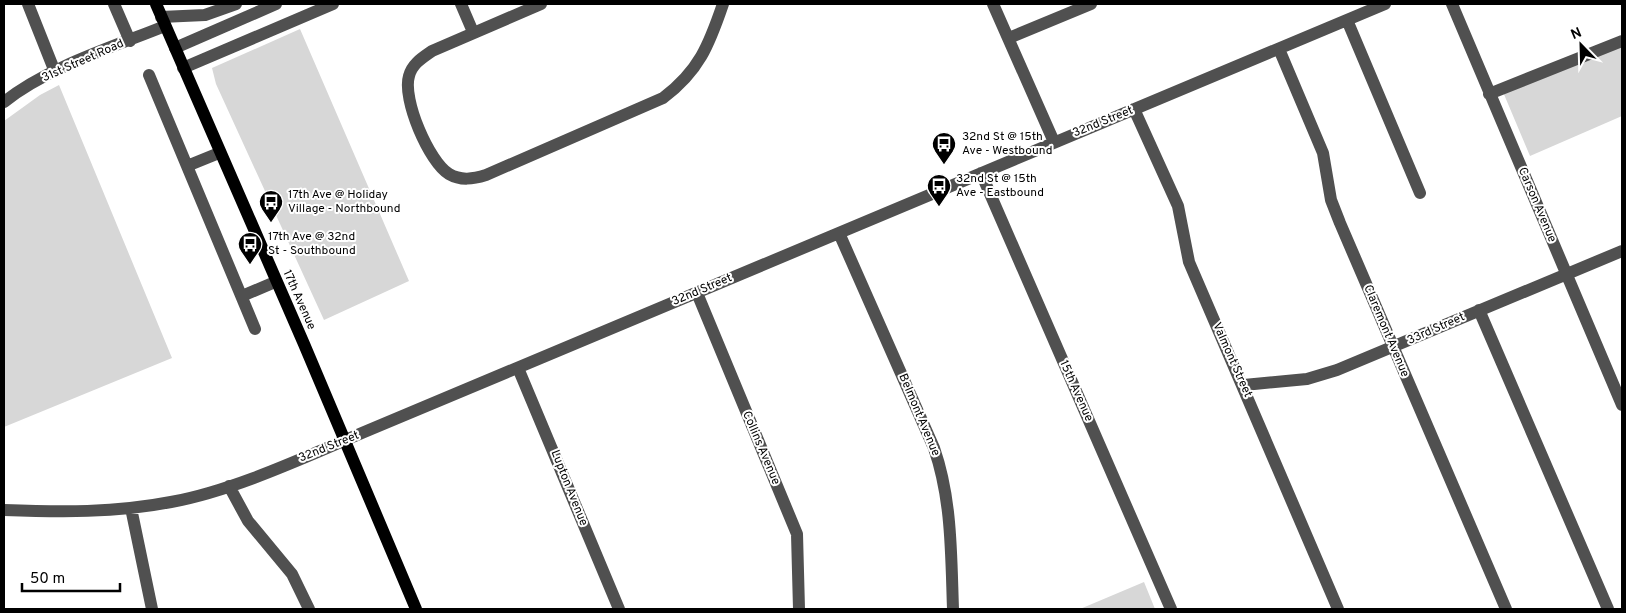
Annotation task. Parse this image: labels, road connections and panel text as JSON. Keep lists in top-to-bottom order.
{
  "streets": {
    "main road": ["17th Avenue"],
    "street": [
      "31st Street Road",
      "32nd Street",
      "Carson Avenue",
      "33rd Street",
      "Claremont Avenue",
      "Valmont Street",
      "15th Avenue",
      "Belmont Avenue",
      "Collins Avenue",
      "Lupton Avenue"
    ]
  },
  "crossings": [
    ["31st Street Road", "17th Avenue"],
    ["32nd Street", "17th Avenue"],
    ["32nd Street", "Claremont Avenue"],
    ["32nd Street", "Valmont Street"],
    ["32nd Street", "15th Avenue"],
    ["32nd Street", "Belmont Avenue"],
    ["32nd Street", "Collins Avenue"],
    ["32nd Street", "Lupton Avenue"],
    ["Carson Avenue", "33rd Street"],
    ["33rd Street", "Claremont Avenue"],
    ["33rd Street", "Valmont Street"]
  ],
  "places": {
    "bus stop": [
      "32nd St @ 15th Ave - Westbound",
      "32nd St @ 15th Ave - Eastbound",
      "17th Ave @ Holiday Village - Northbound",
      "17th Ave @ 32nd St - Southbound"
    ]
  },
  "scale_bar": "50 m",
  "north": "top left"
}
